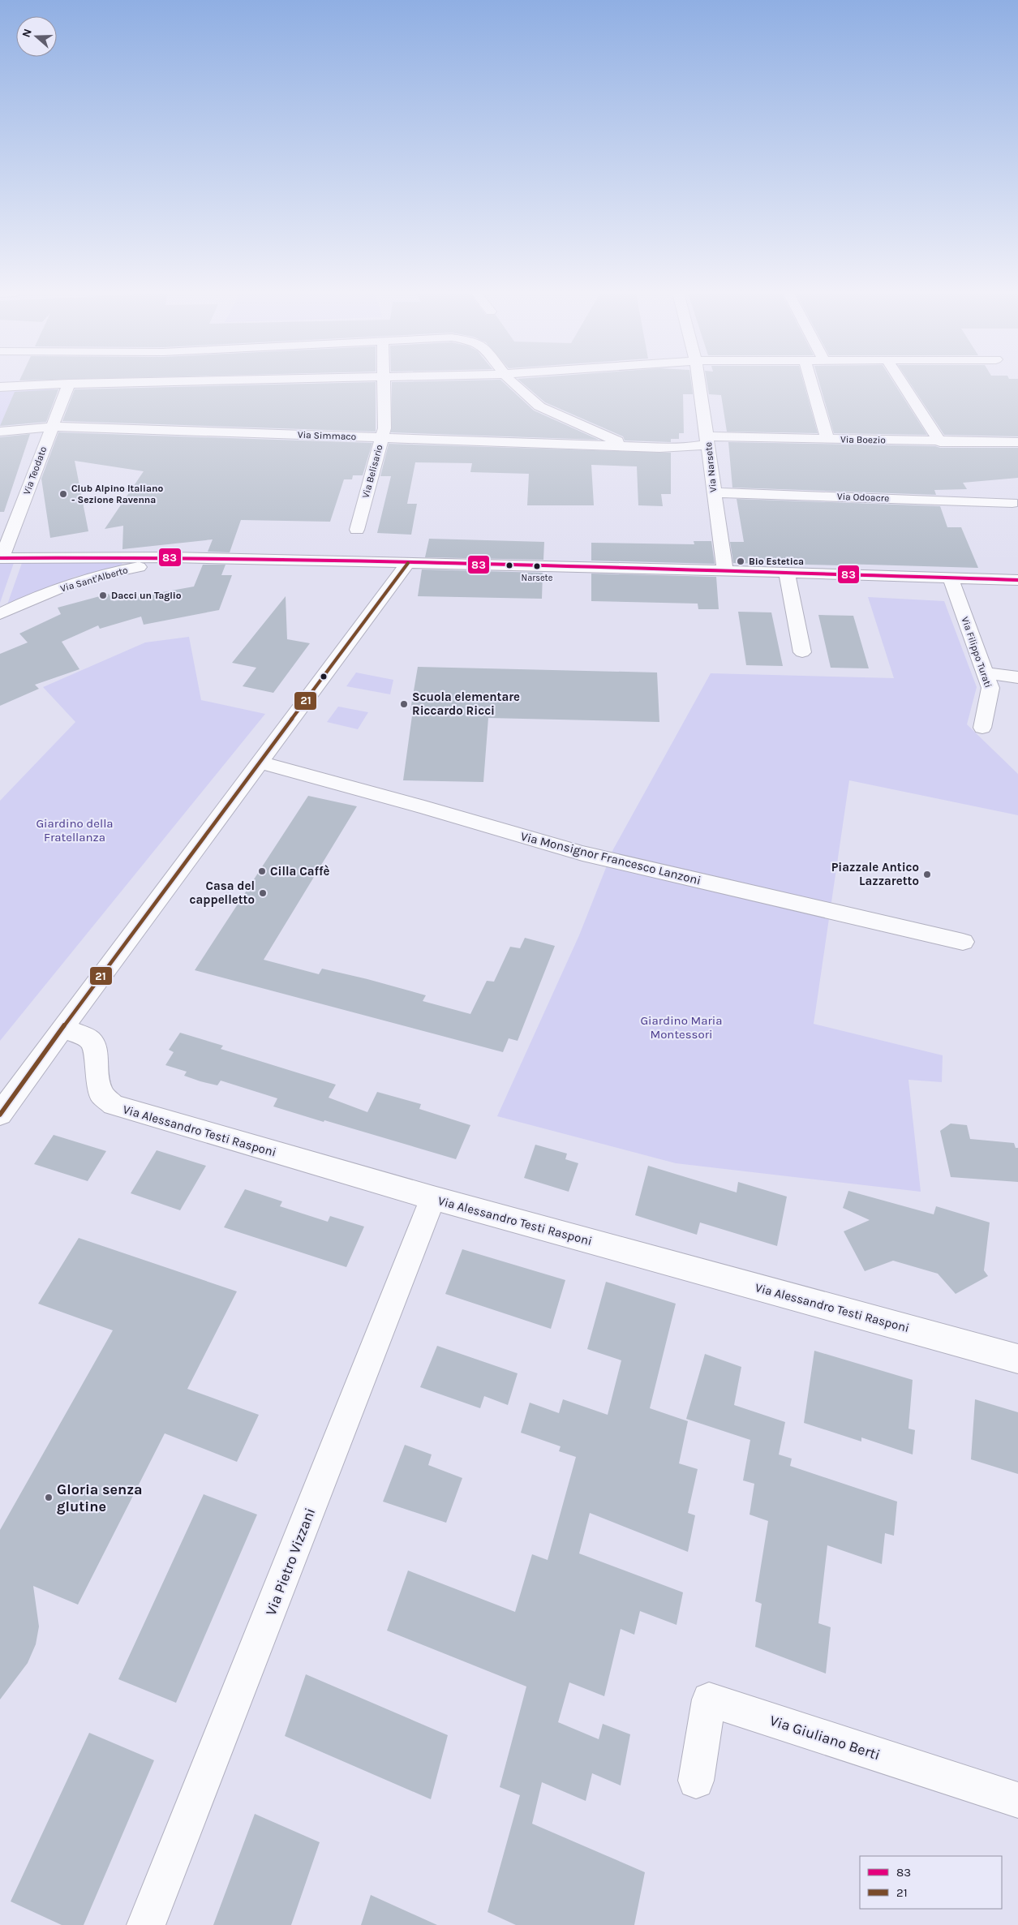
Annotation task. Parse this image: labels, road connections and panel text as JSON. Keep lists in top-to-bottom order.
{
  "streets": {
    "street": [
      "Via Simmaco",
      "Via Boezio",
      "Via Narsete",
      "Via Teodato",
      "Via Belisario",
      "Via Odoacre",
      "Via Sant'Alberto",
      "Via Filippo Turati",
      "Via Monsignor Francesco Lanzoni",
      "Via Alessandro Testi Rasponi",
      "Via Pietro Vizzani",
      "Via Giuliano Berti"
    ]
  },
  "crossings": [
    ["Via Simmaco", "Via Boezio"],
    ["Via Simmaco", "Via Narsete"],
    ["Via Simmaco", "Via Teodato"],
    ["Via Simmaco", "Via Belisario"],
    ["Via Boezio", "Via Narsete"],
    ["Via Narsete", "Via Odoacre"],
    ["Via Narsete", "Via Sant'Alberto"],
    ["Via Teodato", "Via Sant'Alberto"],
    ["Via Sant'Alberto", "Via Filippo Turati"],
    ["Via Alessandro Testi Rasponi", "Via Pietro Vizzani"]
  ],
  "parks": ["Giardino della Fratellanza", "Giardino Maria Montessori"],
  "places": [
    "Club Alpino Italiano - Sezione Ravenna",
    "Bio Estetica",
    "Narsete",
    "Dacci un Taglio",
    "Scuola elementare Riccardo Ricci",
    "Cilla Caffè",
    "Piazzale Antico Lazzaretto",
    "Casa del cappelletto",
    "Gloria senza glutine"
  ],
  "lines": ["transit line 83", "transit line 21"],
  "legend": ["83", "21"],
  "north": "left"
}
